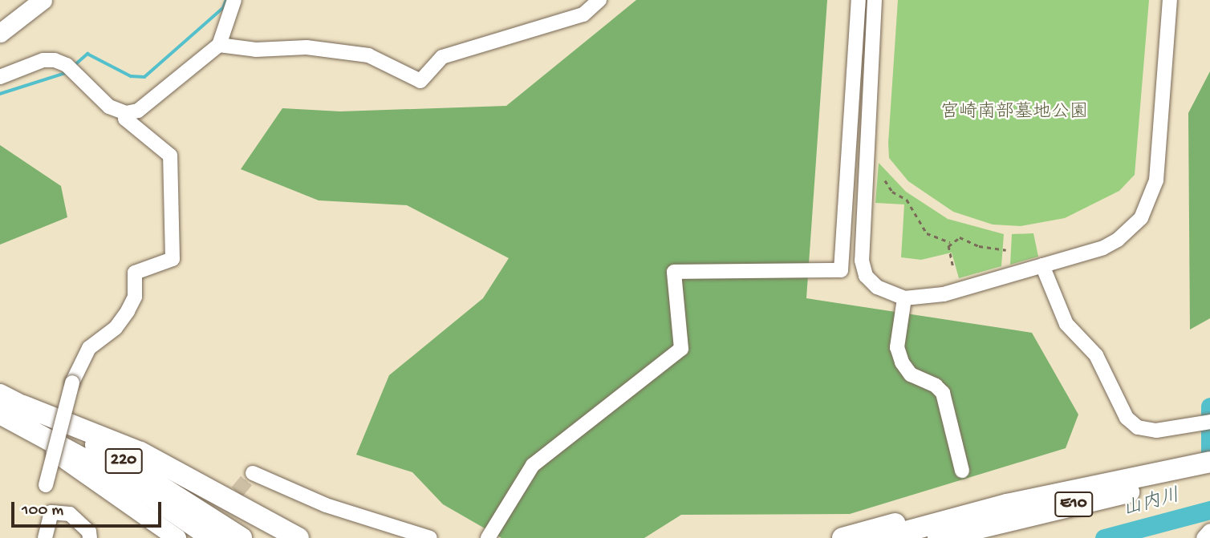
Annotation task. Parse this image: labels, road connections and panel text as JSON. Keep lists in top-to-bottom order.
{
  "streets": {
    "highway": ["220", "E10"]
  },
  "water": ["山内川"],
  "parks": ["宮崎南部墓地公園"],
  "scale_bar": "100 m"
}
